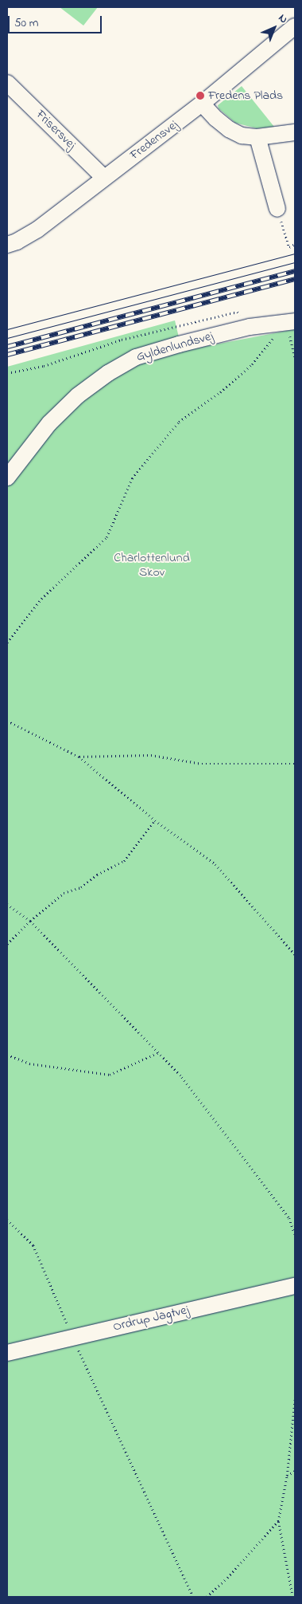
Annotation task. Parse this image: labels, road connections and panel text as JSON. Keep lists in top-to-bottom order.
{
  "streets": {
    "street": [
      "Frisersvej",
      "Fredensvej",
      "Gyldenlundsvej",
      "Ordrup Jagtvej"
    ]
  },
  "crossings": [
    ["Frisersvej", "Fredensvej"]
  ],
  "parks": ["Charlottenlund Skov"],
  "places": ["Fredens Plads"],
  "scale_bar": "50 m",
  "north": "top right"
}
